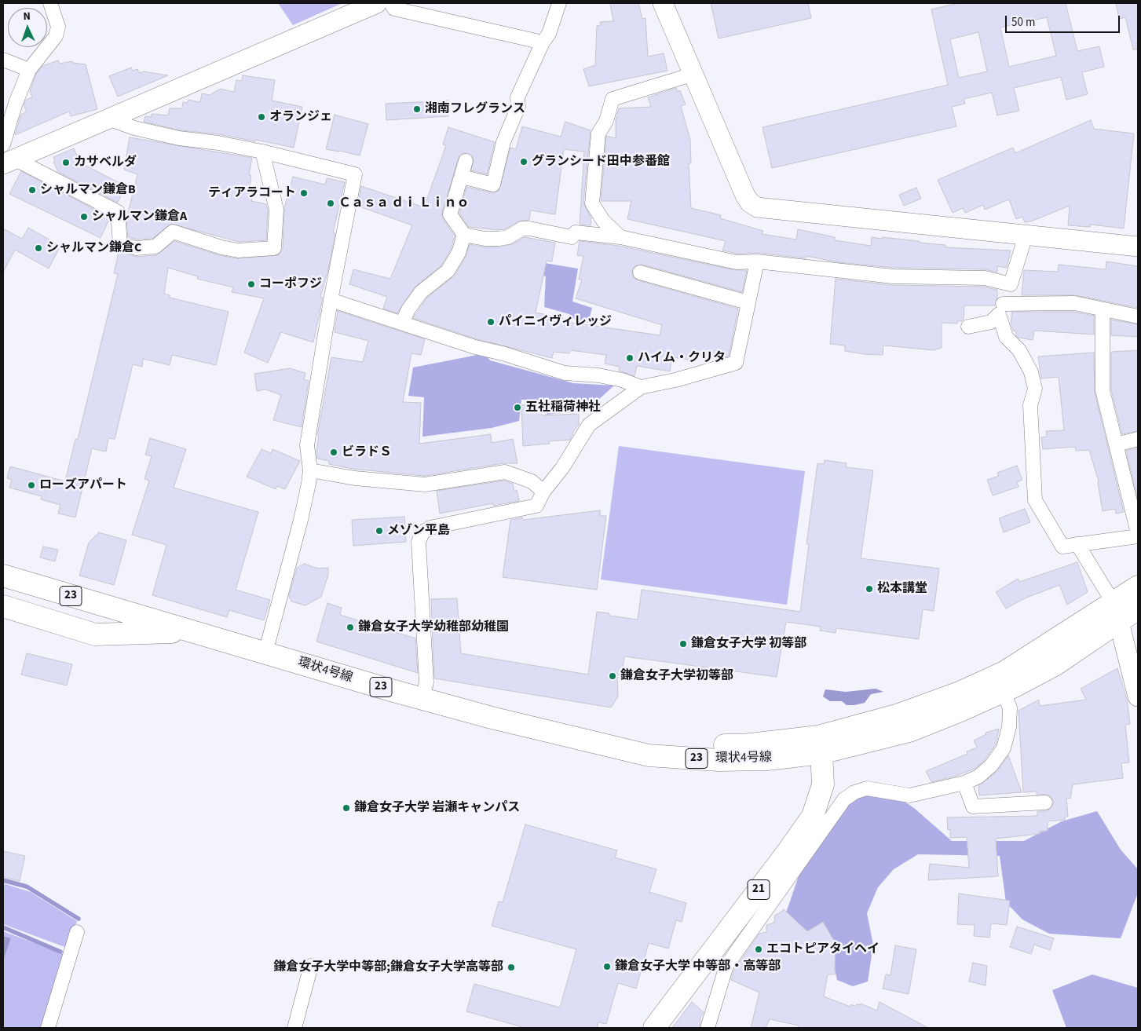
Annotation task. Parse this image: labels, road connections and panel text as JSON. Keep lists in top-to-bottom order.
{
  "streets": {
    "main road": ["23", "環状4号線", "21"]
  },
  "crossings": [
    ["環状4号線", "21"]
  ],
  "places": [
    "湘南フレグランス",
    "オランジェ",
    "グランシード田中参番館",
    "カサベルダ",
    "シャルマン鎌倉B",
    "ティアラコート",
    "Ｃａｓａ ｄｉ Ｌｉｎｏ",
    "シャルマン鎌倉A",
    "シャルマン鎌倉C",
    "コーポフジ",
    "パイニイヴィレッジ",
    "ハイム・クリタ",
    "五社稲荷神社",
    "ビラドＳ",
    "ローズアパート",
    "メゾン平島",
    "松本講堂",
    "鎌倉女子大学幼稚部幼稚園",
    "鎌倉女子大学 初等部",
    "鎌倉女子大学初等部",
    "鎌倉女子大学 岩瀬キャンパス",
    "エコトピアタイヘイ",
    "鎌倉女子大学 中等部・高等部",
    "鎌倉女子大学中等部;鎌倉女子大学高等部"
  ],
  "scale_bar": "50 m",
  "north": "top"
}
